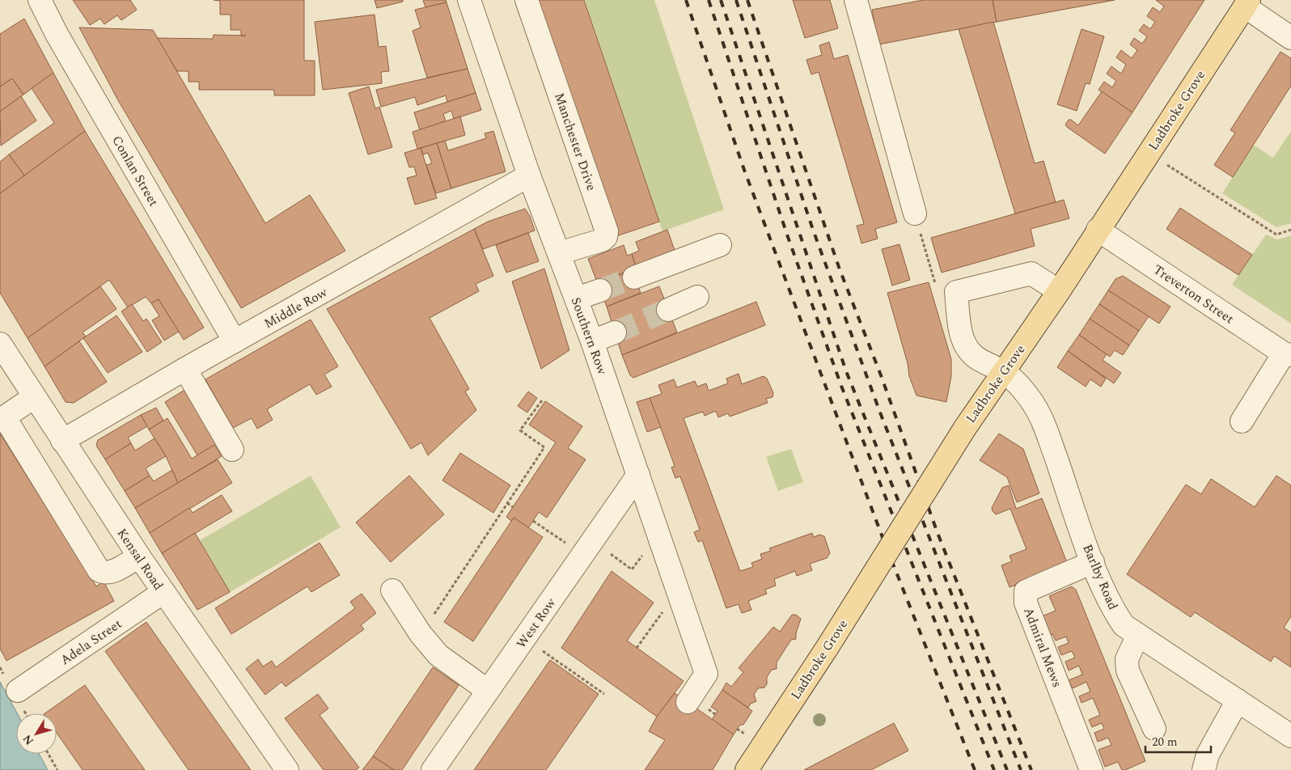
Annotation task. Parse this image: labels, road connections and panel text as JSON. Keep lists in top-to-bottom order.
{
  "streets": {
    "main road": ["Ladbroke Grove"],
    "street": [
      "Manchester Drive",
      "Conlan Street",
      "Treverton Street",
      "Middle Row",
      "Southern Row",
      "Kensal Road",
      "Barlby Road",
      "West Row",
      "Adela Street",
      "Admiral Mews"
    ]
  },
  "crossings": [
    ["Ladbroke Grove", "Treverton Street"],
    ["Ladbroke Grove", "Barlby Road"],
    ["Manchester Drive", "Southern Row"],
    ["Conlan Street", "Middle Row"],
    ["Middle Row", "Southern Row"],
    ["Middle Row", "Kensal Road"],
    ["Southern Row", "West Row"],
    ["Kensal Road", "Adela Street"],
    ["Barlby Road", "Admiral Mews"]
  ],
  "scale_bar": "20 m",
  "north": "bottom left"
}
